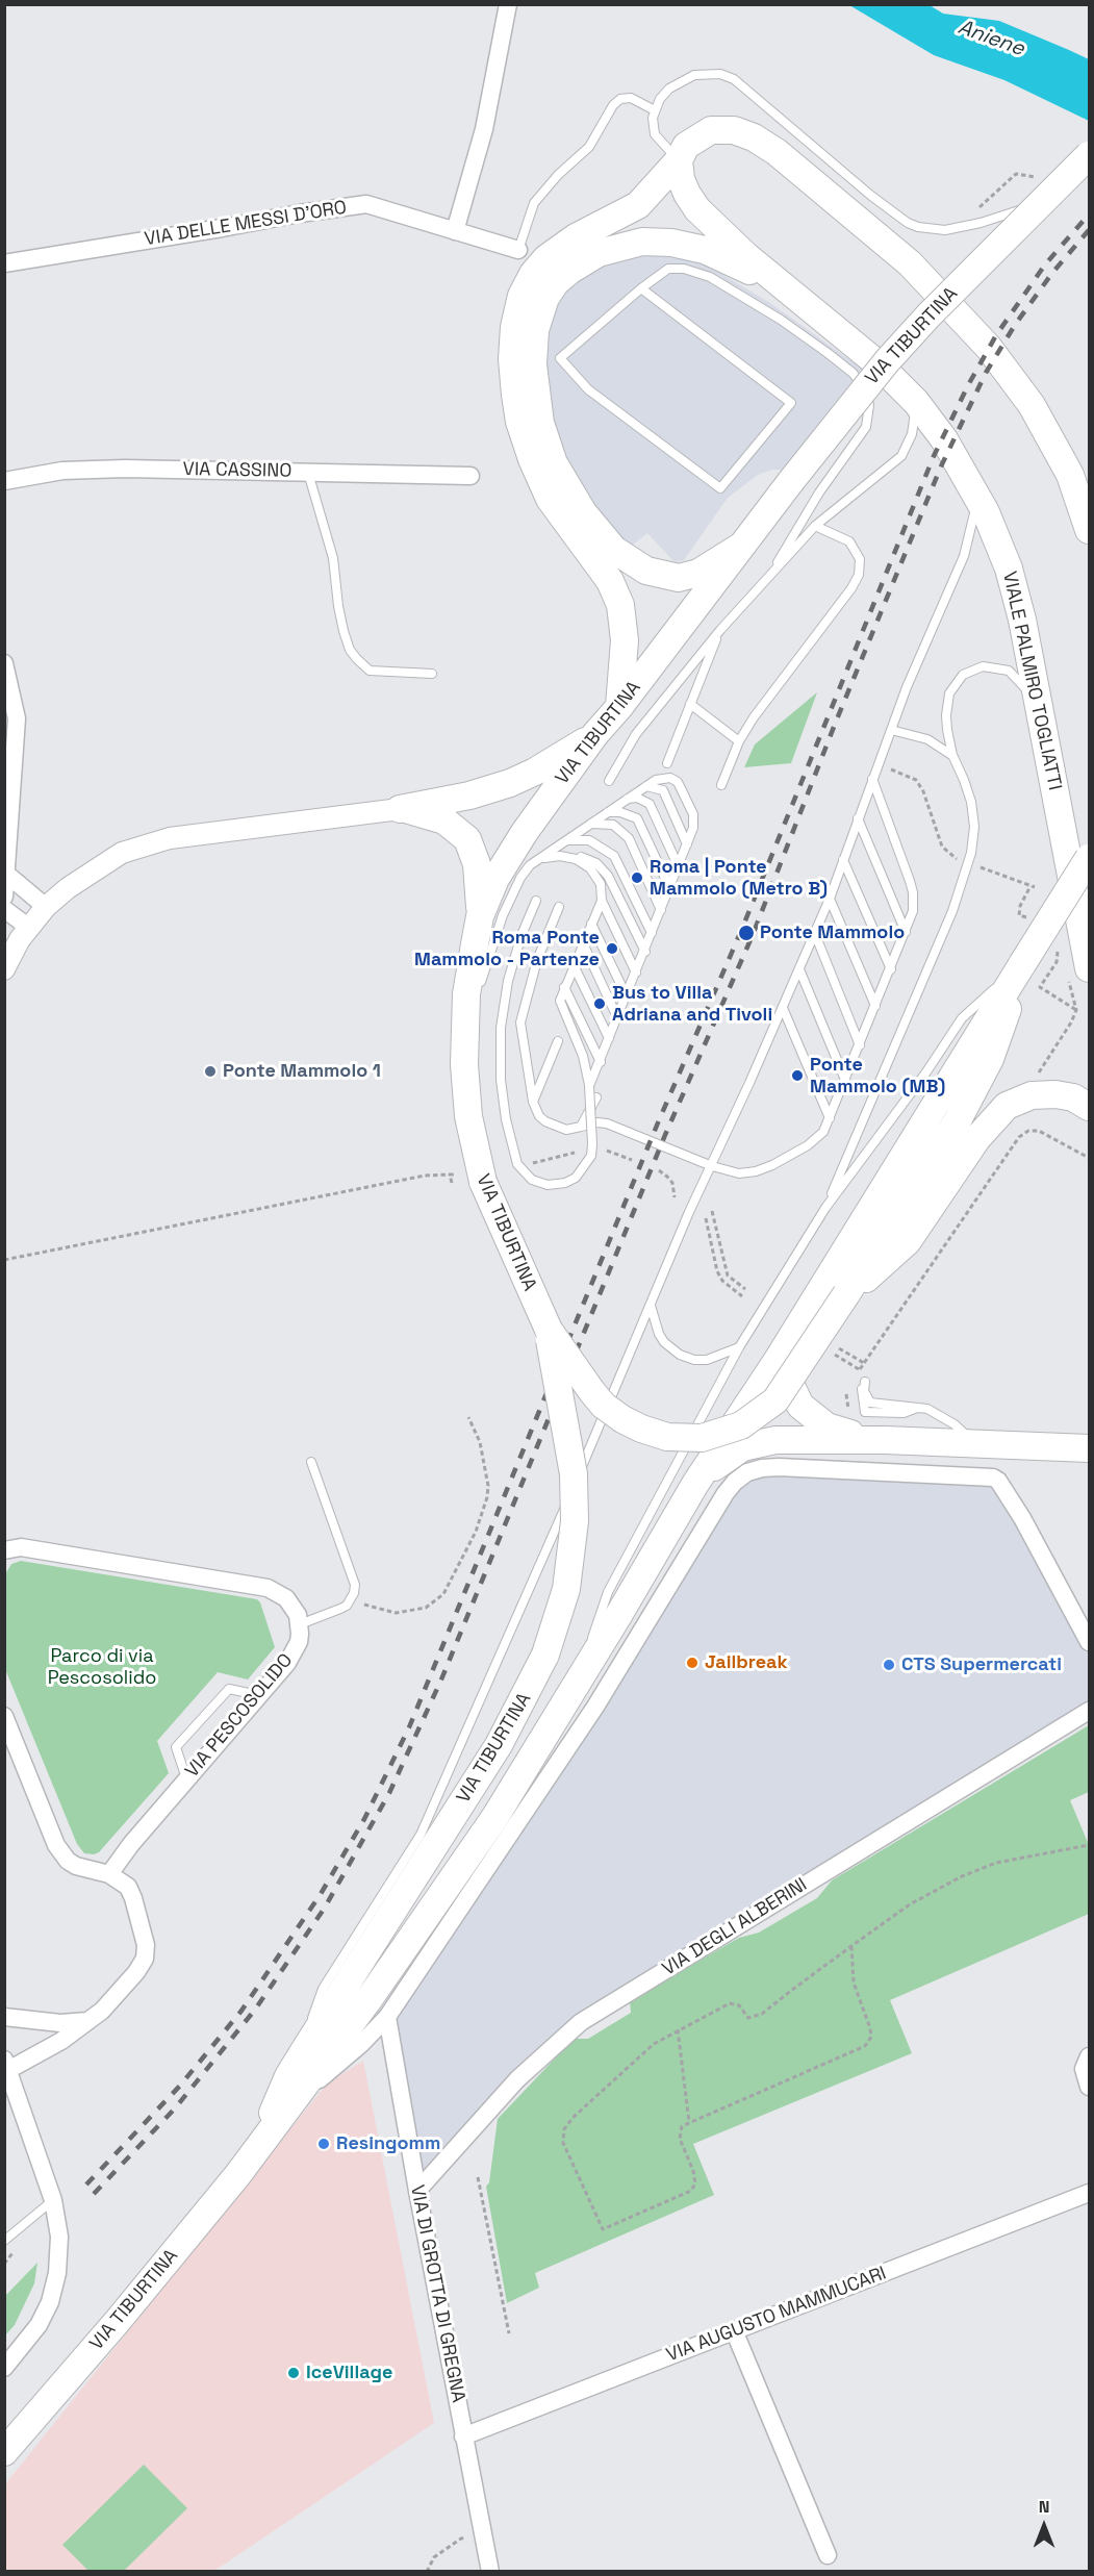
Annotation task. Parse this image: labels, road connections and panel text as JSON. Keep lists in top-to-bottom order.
{
  "streets": {
    "main road": ["VIA TIBURTINA", "VIALE PALMIRO TOGLIATTI"],
    "street": [
      "VIA DELLE MESSI D'ORO",
      "VIA CASSINO",
      "VIA PESCOSOLIDO",
      "VIA DEGLI ALBERINI",
      "VIA DI GROTTA DI GREGNA",
      "VIA AUGUSTO MAMMUCARI"
    ]
  },
  "crossings": [
    ["VIA TIBURTINA", "VIA DI GROTTA DI GREGNA"],
    ["VIA DEGLI ALBERINI", "VIA DI GROTTA DI GREGNA"],
    ["VIA DI GROTTA DI GREGNA", "VIA AUGUSTO MAMMUCARI"]
  ],
  "water": ["Aniene"],
  "parks": ["Parco di via Pescosolido"],
  "places": [
    "Roma | Ponte Mammolo (Metro B)",
    "Ponte Mammolo",
    "Roma Ponte Mammolo - Partenze",
    "Bus to Villa Adriana and Tivoli",
    "Ponte Mammolo 1",
    "Ponte Mammolo (MB)",
    "Jailbreak",
    "CTS Supermercati",
    "Resingomm",
    "IceVillage"
  ],
  "north": "top"
}
